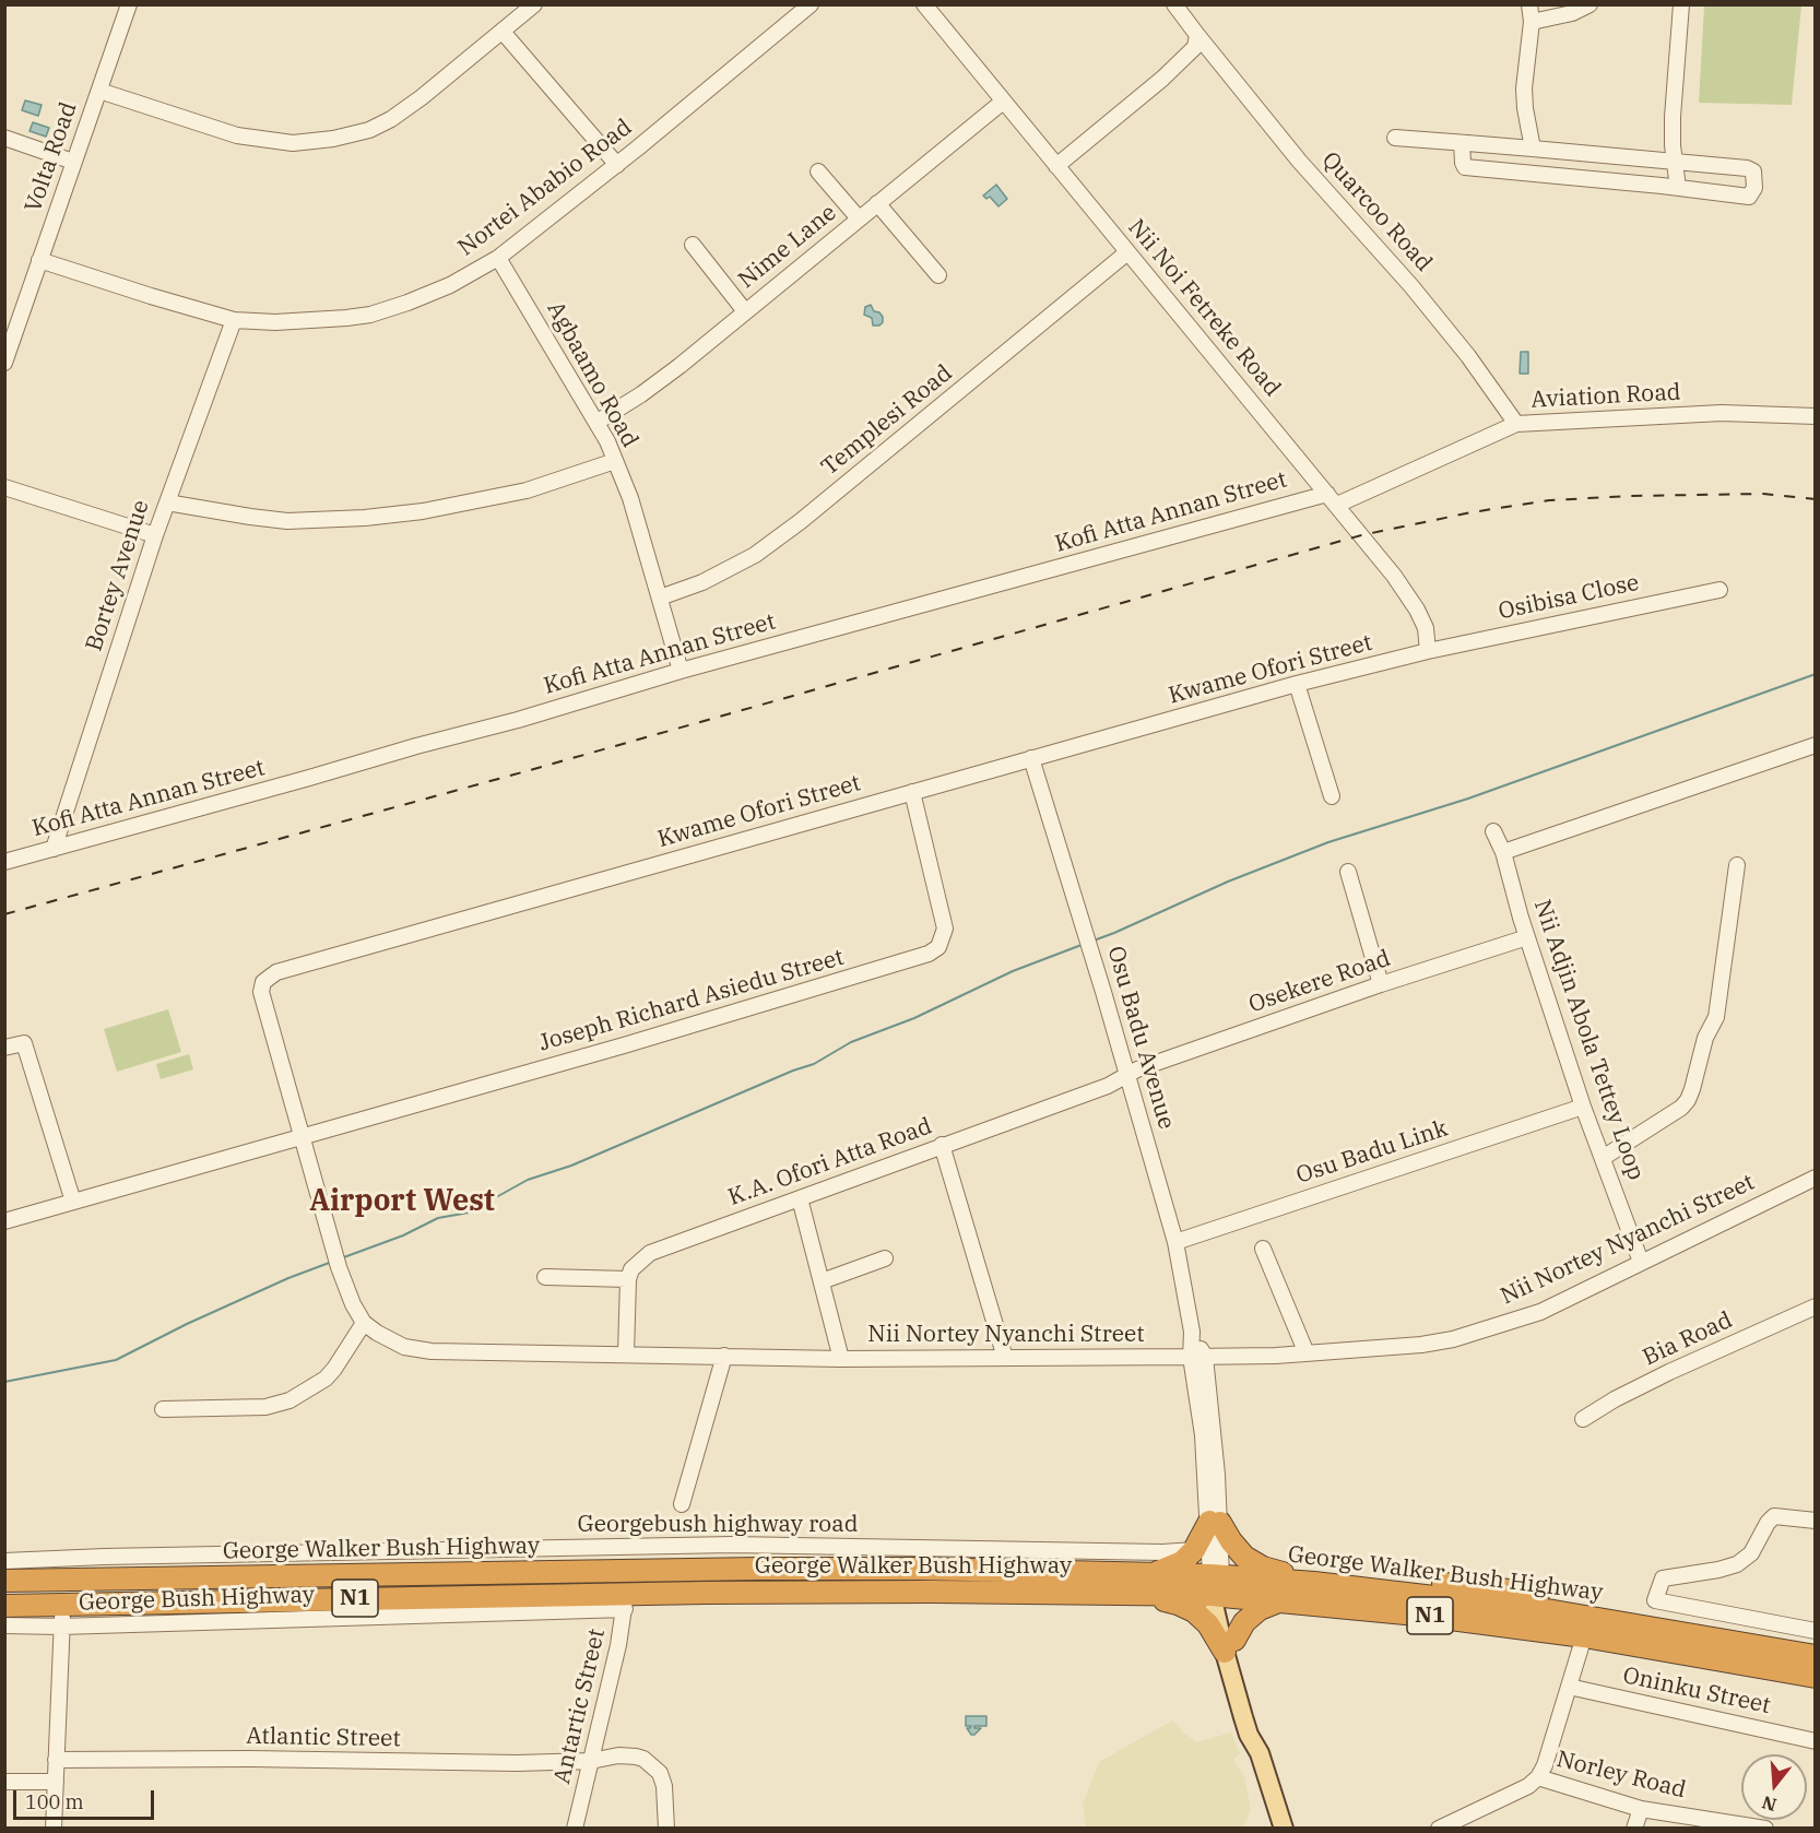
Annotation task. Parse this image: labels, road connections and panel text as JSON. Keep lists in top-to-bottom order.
{
  "streets": {
    "highway": ["George Walker Bush Highway", "N1"],
    "street": [
      "Volta Road",
      "Nortei Ababio Road",
      "Quarcoo Road",
      "Nime Lane",
      "Nii Noi Fetreke Road",
      "Agbaamo Road",
      "Aviation Road",
      "Templesi Road",
      "Kofi Atta Annan Street",
      "Bortey Avenue",
      "Osibisa Close",
      "Kwame Ofori Street",
      "Osekere Road",
      "Joseph Richard Asiedu Street",
      "Osu Badu Avenue",
      "Nii Adjin Abola Tettey Loop",
      "Osu Badu Link",
      "K.A. Ofori Atta Road",
      "Nii Nortey Nyanchi Street",
      "Bia Road",
      "Georgebush highway road",
      "George Bush Highway",
      "Oninku Street",
      "Antartic Street",
      "Atlantic Street",
      "Norley Road"
    ]
  },
  "crossings": [
    ["Volta Road", "Nortei Ababio Road"],
    ["Nortei Ababio Road", "Agbaamo Road"],
    ["Nortei Ababio Road", "Bortey Avenue"],
    ["Quarcoo Road", "Aviation Road"],
    ["Nime Lane", "Nii Noi Fetreke Road"],
    ["Nime Lane", "Agbaamo Road"],
    ["Nii Noi Fetreke Road", "Aviation Road"],
    ["Nii Noi Fetreke Road", "Templesi Road"],
    ["Nii Noi Fetreke Road", "Kofi Atta Annan Street"],
    ["Nii Noi Fetreke Road", "Osibisa Close"],
    ["Nii Noi Fetreke Road", "Kwame Ofori Street"],
    ["Agbaamo Road", "Templesi Road"],
    ["Agbaamo Road", "Kofi Atta Annan Street"],
    ["Aviation Road", "Kofi Atta Annan Street"],
    ["Kofi Atta Annan Street", "Bortey Avenue"],
    ["Osibisa Close", "Kwame Ofori Street"],
    ["Kwame Ofori Street", "Joseph Richard Asiedu Street"],
    ["Kwame Ofori Street", "Osu Badu Avenue"],
    ["Osekere Road", "Osu Badu Avenue"],
    ["Osekere Road", "Nii Adjin Abola Tettey Loop"],
    ["Osekere Road", "K.A. Ofori Atta Road"],
    ["Osu Badu Avenue", "Osu Badu Link"],
    ["Osu Badu Avenue", "K.A. Ofori Atta Road"],
    ["Osu Badu Avenue", "Nii Nortey Nyanchi Street"],
    ["Osu Badu Avenue", "George Walker Bush Highway"],
    ["Nii Adjin Abola Tettey Loop", "Osu Badu Link"],
    ["Nii Adjin Abola Tettey Loop", "Nii Nortey Nyanchi Street"],
    ["George Walker Bush Highway", "George Bush Highway"],
    ["George Walker Bush Highway", "Antartic Street"],
    ["Antartic Street", "Atlantic Street"]
  ],
  "districts": ["Airport West"],
  "scale_bar": "100 m",
  "north": "bottom"
}
